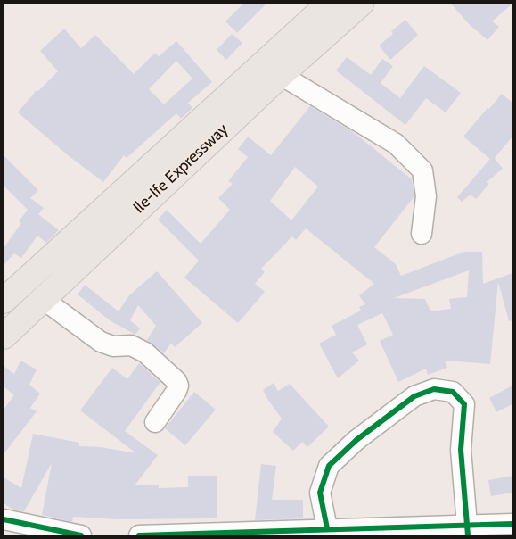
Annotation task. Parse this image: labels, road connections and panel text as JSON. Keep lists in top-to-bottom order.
{
  "streets": {
    "main road": ["Ile-Ife Expressway"]
  }
}
